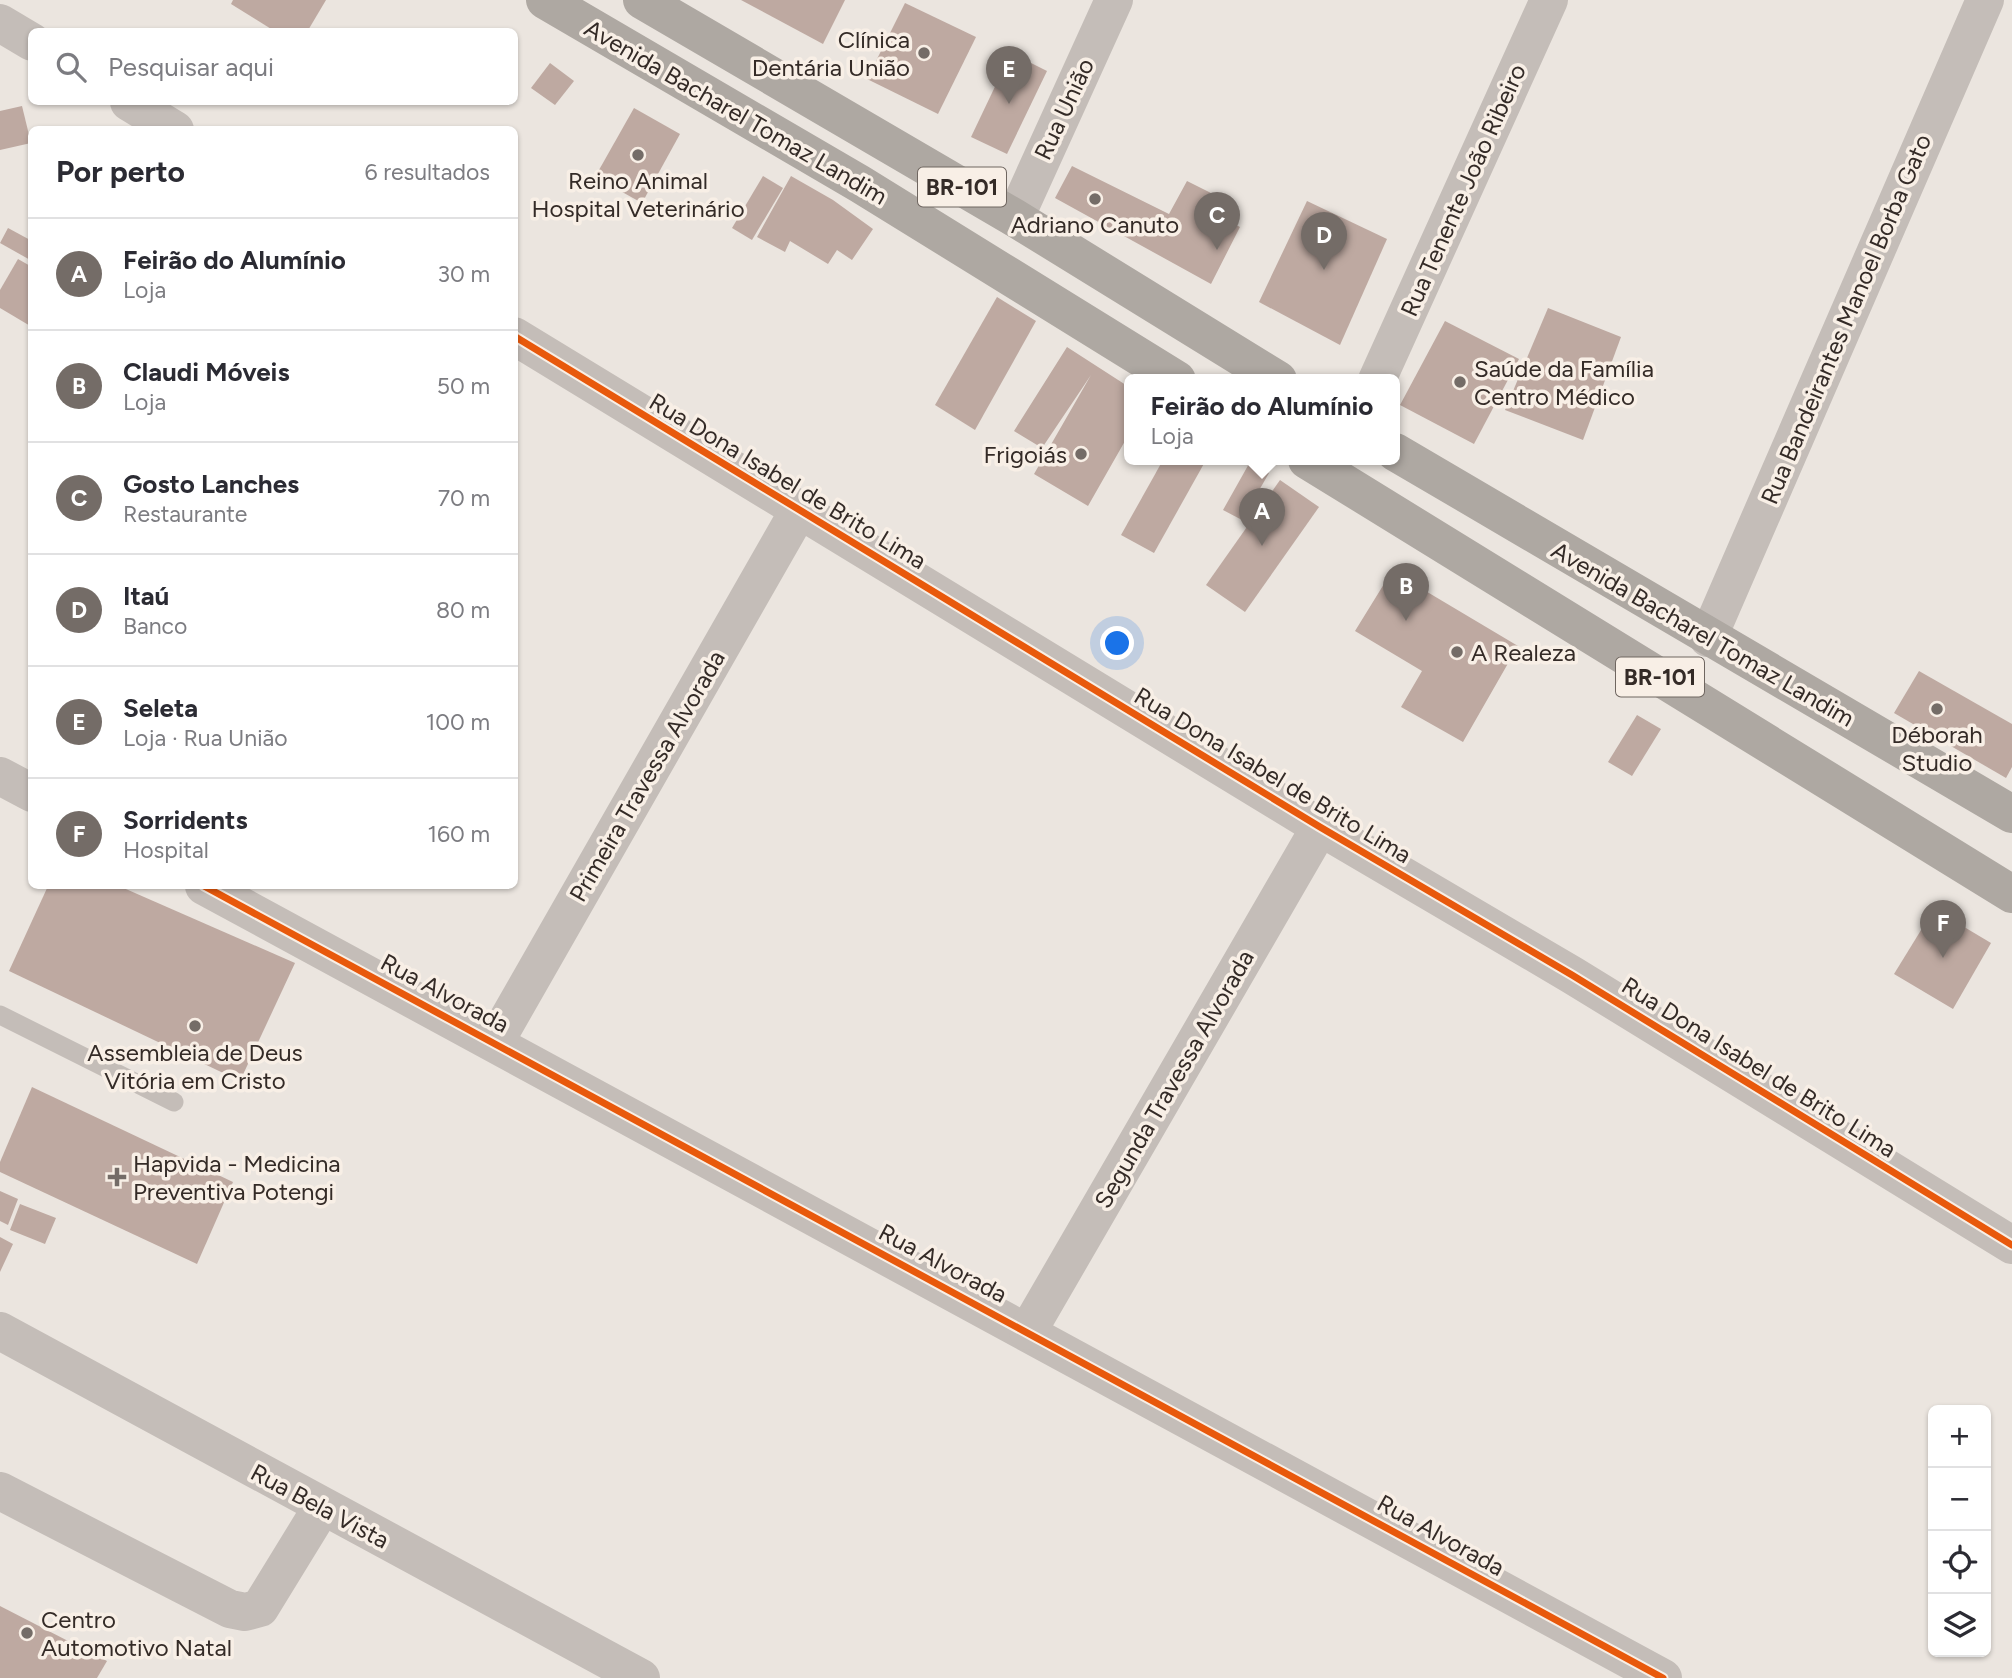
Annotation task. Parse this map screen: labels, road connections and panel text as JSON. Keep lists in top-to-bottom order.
{
  "streets": {
    "highway": ["Avenida Bacharel Tomaz Landim", "BR-101"],
    "street": [
      "Rua União",
      "Rua Tenente João Ribeiro",
      "Rua Bandeirantes Manoel Borba Gato",
      "Rua Dona Isabel de Brito Lima",
      "Primeira Travessa Alvorada",
      "Rua Alvorada",
      "Segunda Travessa Alvorada",
      "Rua Bela Vista"
    ]
  },
  "crossings": [
    ["Rua União", "Avenida Bacharel Tomaz Landim"],
    ["Avenida Bacharel Tomaz Landim", "Rua Bandeirantes Manoel Borba Gato"],
    ["Rua Dona Isabel de Brito Lima", "Primeira Travessa Alvorada"],
    ["Rua Dona Isabel de Brito Lima", "Segunda Travessa Alvorada"],
    ["Primeira Travessa Alvorada", "Rua Alvorada"],
    ["Rua Alvorada", "Segunda Travessa Alvorada"]
  ],
  "places": {
    "other": [
      "Clínica Dentária União",
      "Reino Animal Hospital Veterinário",
      "Adriano Canuto",
      "Saúde da Família Centro Médico",
      "Frigoiás",
      "A Realeza",
      "Déborah Studio",
      "Assembleia de Deus Vitória em Cristo",
      "Centro Automotivo Natal"
    ],
    "health": ["Hapvida - Medicina Preventiva Potengi"]
  },
  "page": {
    "search": "Pesquisar aqui",
    "pins": [
      "E",
      "C",
      "D",
      "A",
      "B",
      "F"
    ],
    "heading": ["Por perto", "6 resultados"],
    "list": [
      {
        "mark": "A",
        "name": "Feirão do Alumínio",
        "note": "Loja",
        "value": "30 m"
      },
      {
        "mark": "B",
        "name": "Claudi Móveis",
        "note": "Loja",
        "value": "50 m"
      },
      {
        "mark": "C",
        "name": "Gosto Lanches",
        "note": "Restaurante",
        "value": "70 m"
      },
      {
        "mark": "D",
        "name": "Itaú",
        "note": "Banco",
        "value": "80 m"
      },
      {
        "mark": "E",
        "name": "Seleta",
        "note": "Loja · Rua União",
        "value": "100 m"
      },
      {
        "mark": "F",
        "name": "Sorridents",
        "note": "Hospital",
        "value": "160 m"
      }
    ],
    "popup": ["Feirão do Alumínio", "Loja"],
    "map_buttons": ["+", "−"]
  }
}
